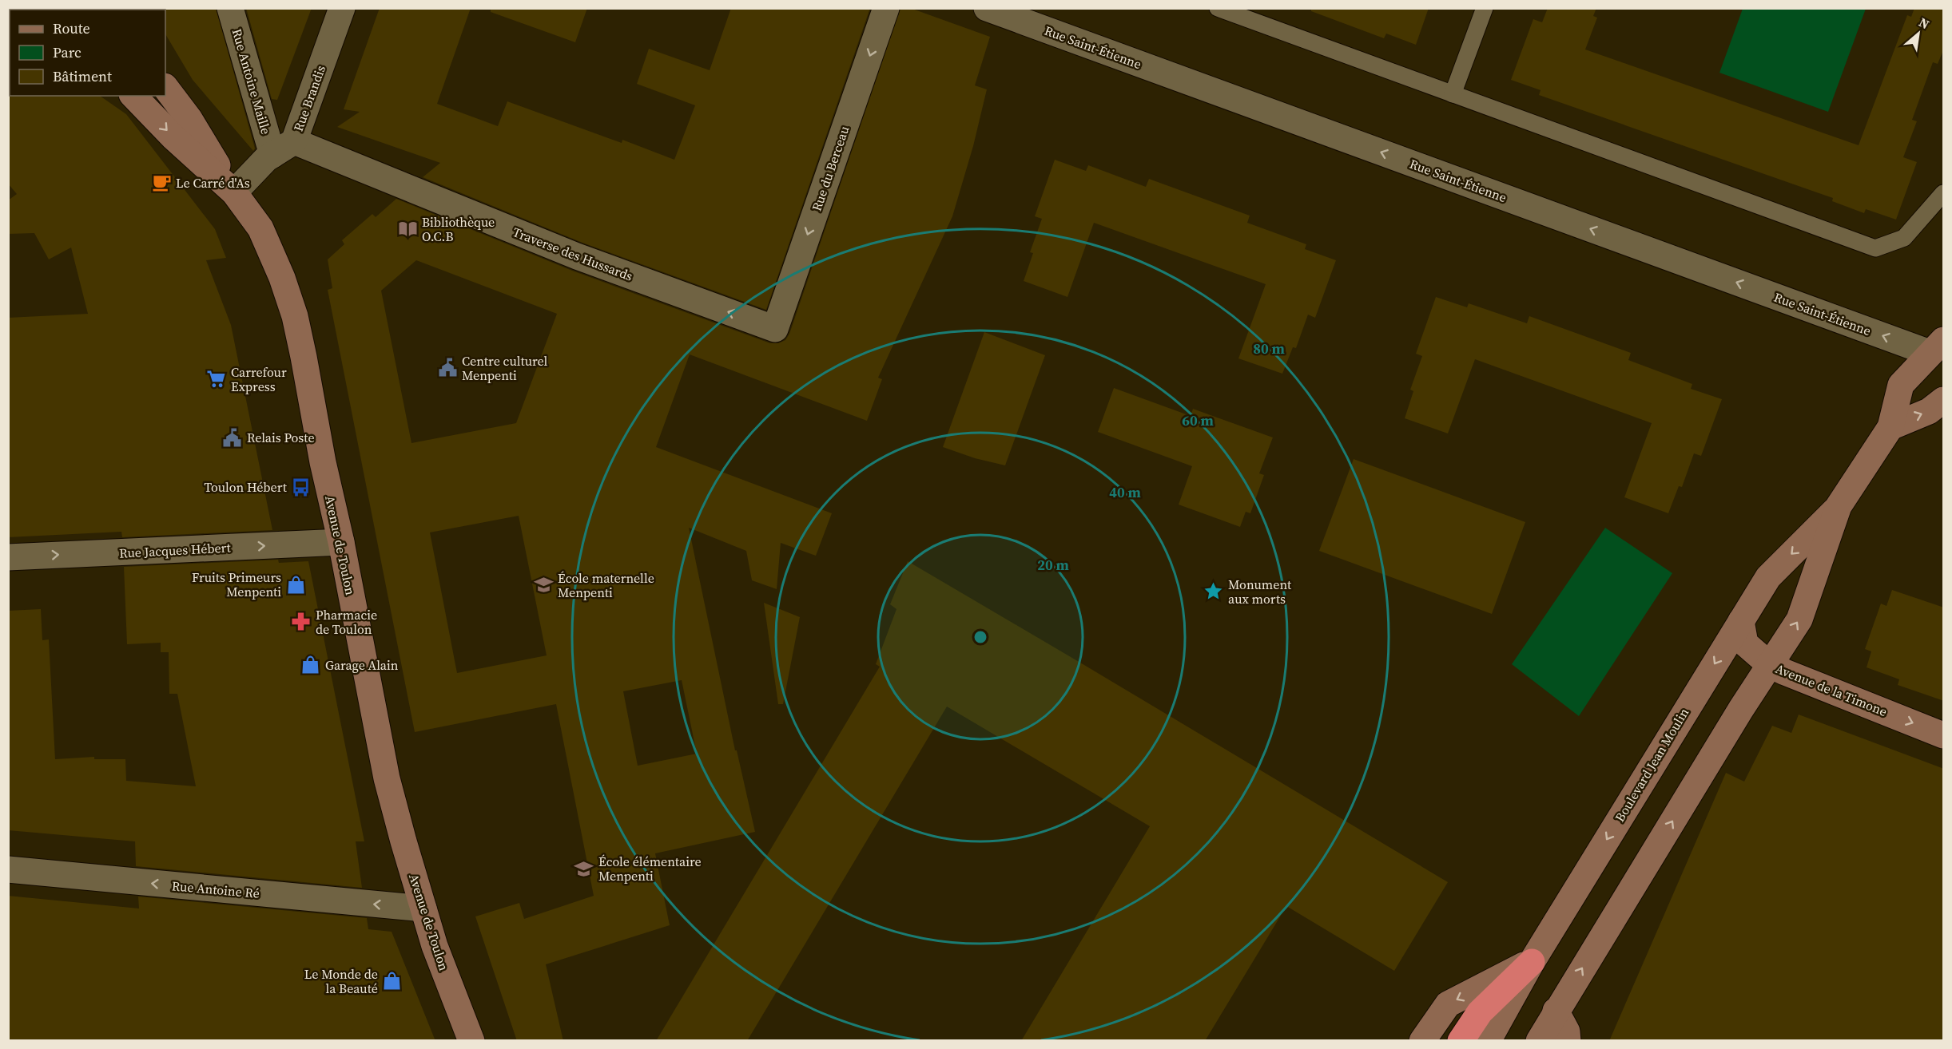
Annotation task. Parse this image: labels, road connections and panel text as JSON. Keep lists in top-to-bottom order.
{
  "streets": {
    "main road": ["Avenue de Toulon", "Avenue de la Timone", "Boulevard Jean Moulin"],
    "street": [
      "Rue Saint-Étienne",
      "Rue Antoine Maille",
      "Rue Brandis",
      "Rue du Berceau",
      "Traverse des Hussards",
      "Rue Jacques Hébert",
      "Rue Antoine Ré"
    ]
  },
  "crossings": [
    ["Rue Saint-Étienne", "Boulevard Jean Moulin"],
    ["Rue Antoine Maille", "Rue Brandis"],
    ["Rue Antoine Maille", "Traverse des Hussards"],
    ["Rue Brandis", "Traverse des Hussards"],
    ["Rue Brandis", "Avenue de Toulon"],
    ["Rue du Berceau", "Traverse des Hussards"],
    ["Avenue de Toulon", "Rue Jacques Hébert"],
    ["Avenue de Toulon", "Rue Antoine Ré"],
    ["Avenue de la Timone", "Boulevard Jean Moulin"]
  ],
  "one_way": [
    "Rue Saint-Étienne",
    "Rue du Berceau",
    "Traverse des Hussards",
    "Rue Jacques Hébert",
    "Avenue de la Timone",
    "Rue Antoine Ré"
  ],
  "places": {
    "cafe": ["Le Carré d'As"],
    "library": ["Bibliothèque O.C.B"],
    "public building": ["Centre culturel Menpenti", "Relais Poste"],
    "supermarket": ["Carrefour Express"],
    "bus stop": ["Toulon Hébert"],
    "shop": ["Fruits Primeurs Menpenti", "Garage Alain", "Le Monde de la Beauté"],
    "school or university": ["École maternelle Menpenti", "École élémentaire Menpenti"],
    "place": ["Monument aux morts"],
    "pharmacy": ["Pharmacie de Toulon"]
  },
  "legend": ["Route", "Parc", "Bâtiment"],
  "north": "top right",
  "rings": [
    "80 m",
    "60 m",
    "40 m",
    "20 m"
  ]
}
